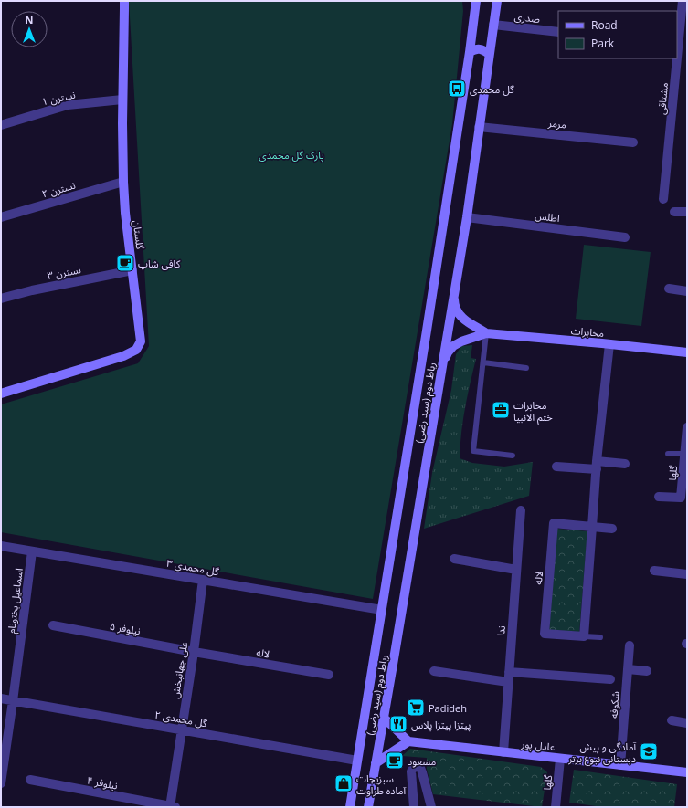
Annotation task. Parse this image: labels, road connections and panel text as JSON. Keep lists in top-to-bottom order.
{
  "streets": {
    "main road": [
      "گلستان",
      "مخابرات",
      "رباط دوم (سید رضی)",
      "عادل پور"
    ],
    "street": [
      "صدری",
      "نسترن ۱",
      "مشتاقی",
      "مرمر",
      "نسترن ۲",
      "اطلس",
      "نسترن ۳",
      "گلها",
      "گل محمدی ۳",
      "لاله",
      "اسماعیل بختونام",
      "نیلوفر ۵",
      "ندا",
      "علی جهانبخش",
      "شکوفه",
      "گل محمدی ۲",
      "نیلوفر ۴"
    ]
  },
  "crossings": [
    ["صدری", "رباط دوم (سید رضی)"],
    ["نسترن ۱", "گلستان"],
    ["مرمر", "رباط دوم (سید رضی)"],
    ["نسترن ۲", "گلستان"],
    ["اطلس", "رباط دوم (سید رضی)"],
    ["گلستان", "نسترن ۳"],
    ["رباط دوم (سید رضی)", "گل محمدی ۳"],
    ["رباط دوم (سید رضی)", "گل محمدی ۲"],
    ["گلها", "عادل پور"],
    ["گل محمدی ۳", "اسماعیل بختونام"],
    ["گل محمدی ۳", "علی جهانبخش"],
    ["لاله", "نیلوفر ۵"],
    ["لاله", "علی جهانبخش"],
    ["اسماعیل بختونام", "گل محمدی ۲"],
    ["نیلوفر ۵", "علی جهانبخش"],
    ["ندا", "عادل پور"],
    ["علی جهانبخش", "گل محمدی ۲"],
    ["علی جهانبخش", "نیلوفر ۴"],
    ["شکوفه", "عادل پور"]
  ],
  "parks": ["پارک گل محمدی"],
  "places": {
    "bus stop": ["گل محمدی"],
    "cafe": ["کافی شاپ", "مسعود"],
    "office": ["مخابرات ختم الانبیا"],
    "supermarket": ["Padideh"],
    "restaurant": ["پیتزا پیتزا پلاس"],
    "school or university": ["آمادگی و پیش دبستانی نبوغ برتر"],
    "shop": ["سبزیجات آماده طراوت"]
  },
  "legend": ["Road", "Park"],
  "north": "top"
}
